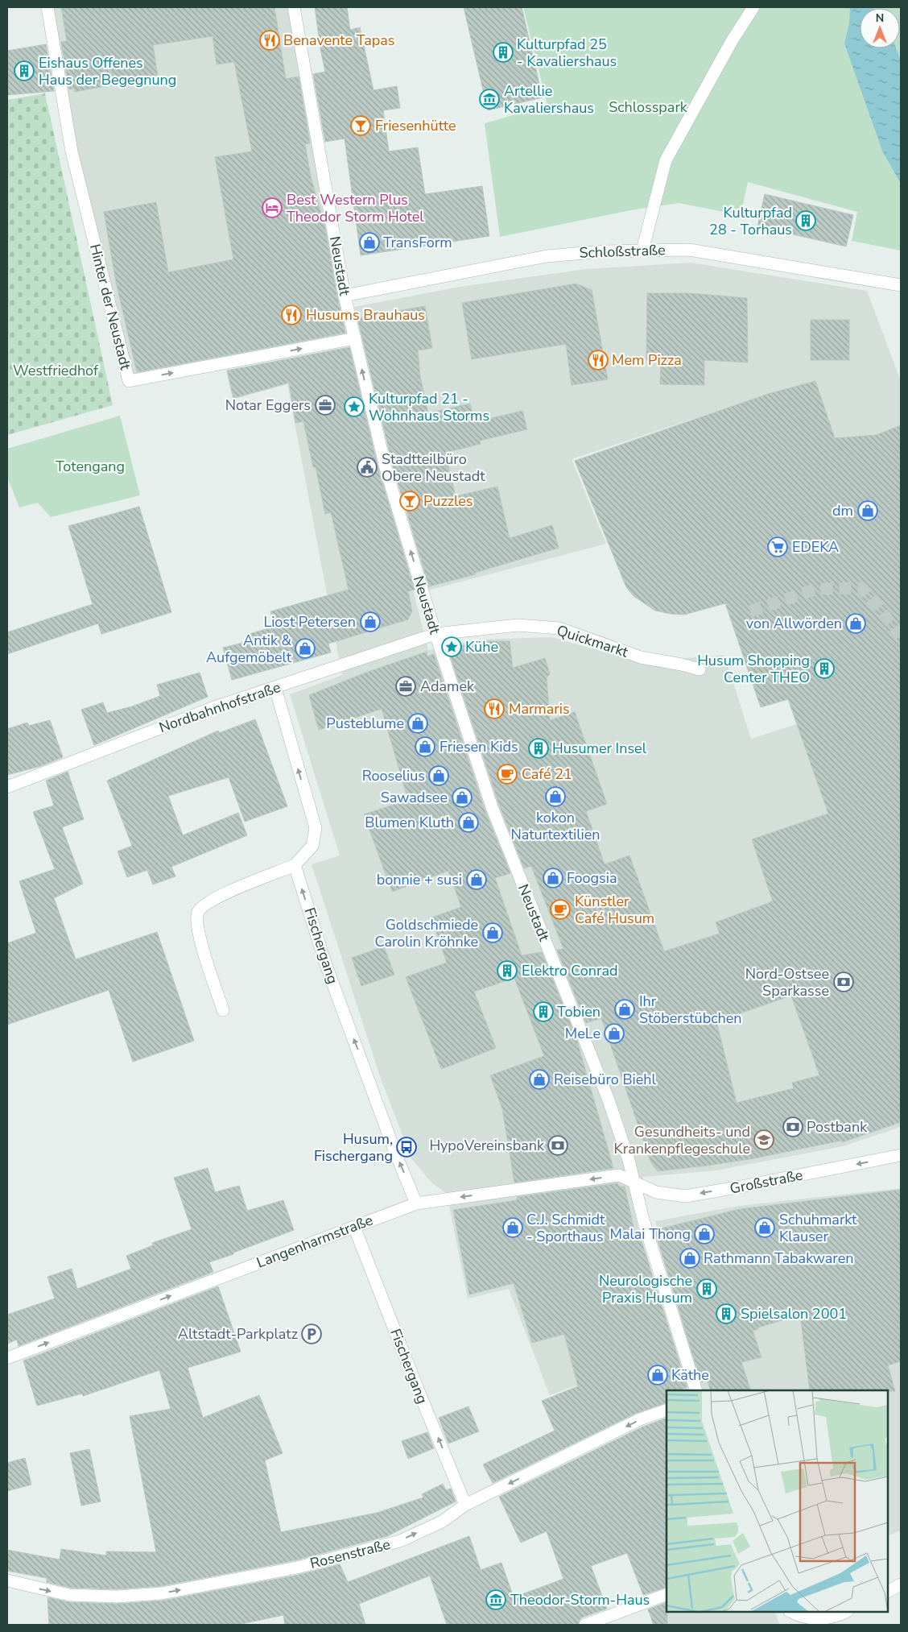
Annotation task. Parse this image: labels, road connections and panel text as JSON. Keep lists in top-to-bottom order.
{
  "streets": {
    "street": [
      "Schloßstraße",
      "Neustadt",
      "Hinter der Neustadt",
      "Quickmarkt",
      "Nordbahnhofstraße",
      "Fischergang",
      "Großstraße",
      "Langenharmstraße",
      "Rosenstraße"
    ]
  },
  "crossings": [
    ["Schloßstraße", "Neustadt"],
    ["Neustadt", "Hinter der Neustadt"],
    ["Neustadt", "Quickmarkt"],
    ["Neustadt", "Nordbahnhofstraße"],
    ["Neustadt", "Großstraße"],
    ["Neustadt", "Langenharmstraße"],
    ["Quickmarkt", "Nordbahnhofstraße"],
    ["Fischergang", "Langenharmstraße"],
    ["Fischergang", "Rosenstraße"],
    ["Großstraße", "Langenharmstraße"]
  ],
  "one_way": ["Fischergang", "Großstraße"],
  "parks": ["Schlosspark", "Westfriedhof", "Totengang"],
  "places": {
    "restaurant": [
      "Benavente Tapas",
      "Husums Brauhaus",
      "Mem Pizza",
      "Marmaris"
    ],
    "building": [
      "Kulturpfad 25 - Kavaliershaus",
      "Eishaus Offenes Haus der Begegnung",
      "Kulturpfad 28 - Torhaus",
      "Husum Shopping Center THEO",
      "Husumer Insel",
      "Elektro Conrad",
      "Tobien",
      "Neurologische Praxis Husum",
      "Spielsalon 2001"
    ],
    "museum": ["Artellie Kavaliershaus", "Theodor-Storm-Haus"],
    "bar": ["Friesenhütte", "Puzzles"],
    "hotel": ["Best Western Plus Theodor Storm Hotel"],
    "shop": [
      "TransForm",
      "dm",
      "Liost Petersen",
      "von Allwörden",
      "Antik & Aufgemöbelt",
      "Pusteblume",
      "Friesen Kids",
      "Rooselius",
      "kokon Naturtextilien",
      "Sawadsee",
      "Blumen Kluth",
      "Foogsia",
      "bonnie + susi",
      "Goldschmiede Carolin Kröhnke",
      "Ihr Stöberstübchen",
      "MeLe",
      "Reisebüro Biehl",
      "C.J. Schmidt - Sporthaus",
      "Schuhmarkt Klauser",
      "Malai Thong",
      "Rathmann Tabakwaren",
      "Käthe"
    ],
    "office": ["Notar Eggers", "Adamek"],
    "place": ["Kulturpfad 21 - Wohnhaus Storms", "Kühe"],
    "public building": ["Stadtteilbüro Obere Neustadt"],
    "supermarket": ["EDEKA"],
    "cafe": ["Café 21", "Künstler Café Husum"],
    "bank": ["Nord-Ostsee Sparkasse", "Postbank", "HypoVereinsbank"],
    "school or university": ["Gesundheits- und Krankenpflegeschule"],
    "bus stop": ["Husum, Fischergang"],
    "parking": ["Altstadt-Parkplatz"]
  },
  "north": "top"
}
